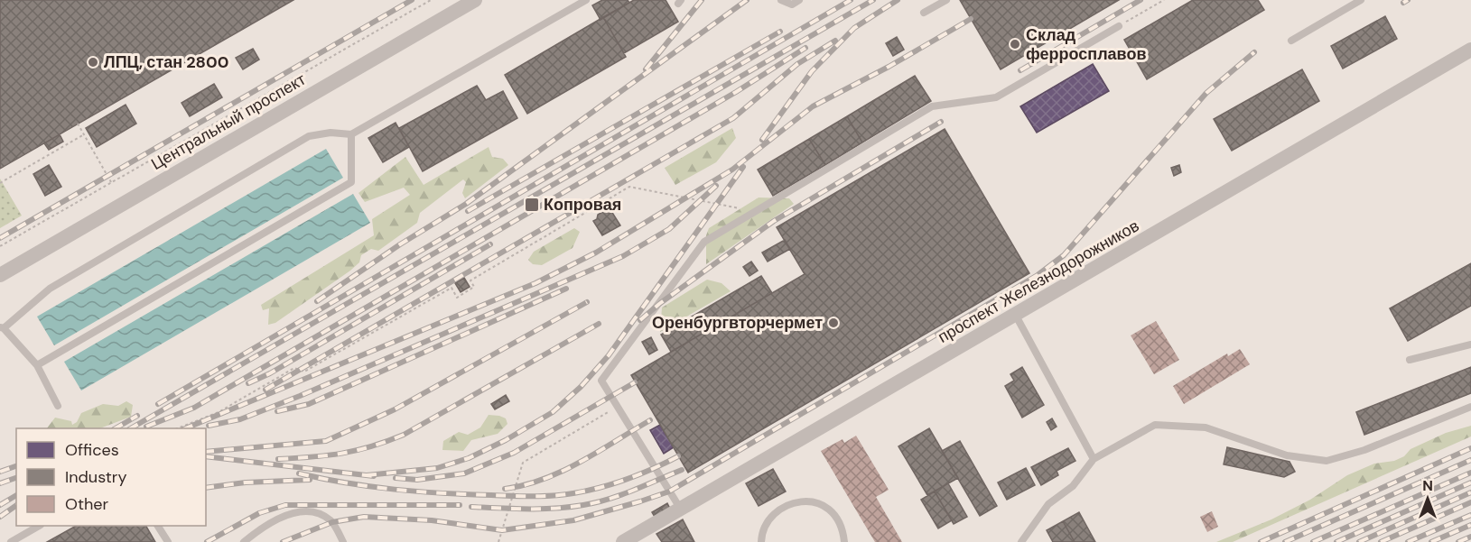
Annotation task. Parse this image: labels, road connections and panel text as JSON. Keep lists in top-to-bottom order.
{
  "streets": {
    "street": ["Центральный проспект", "проспект Железнодорожников"]
  },
  "places": {
    "other": ["Склад ферросплавов", "ЛПЦ, стан 2800", "Оренбургвторчермет"],
    "transit": ["Копровая"]
  },
  "legend": ["Offices", "Industry", "Other"],
  "north": "top"
}
